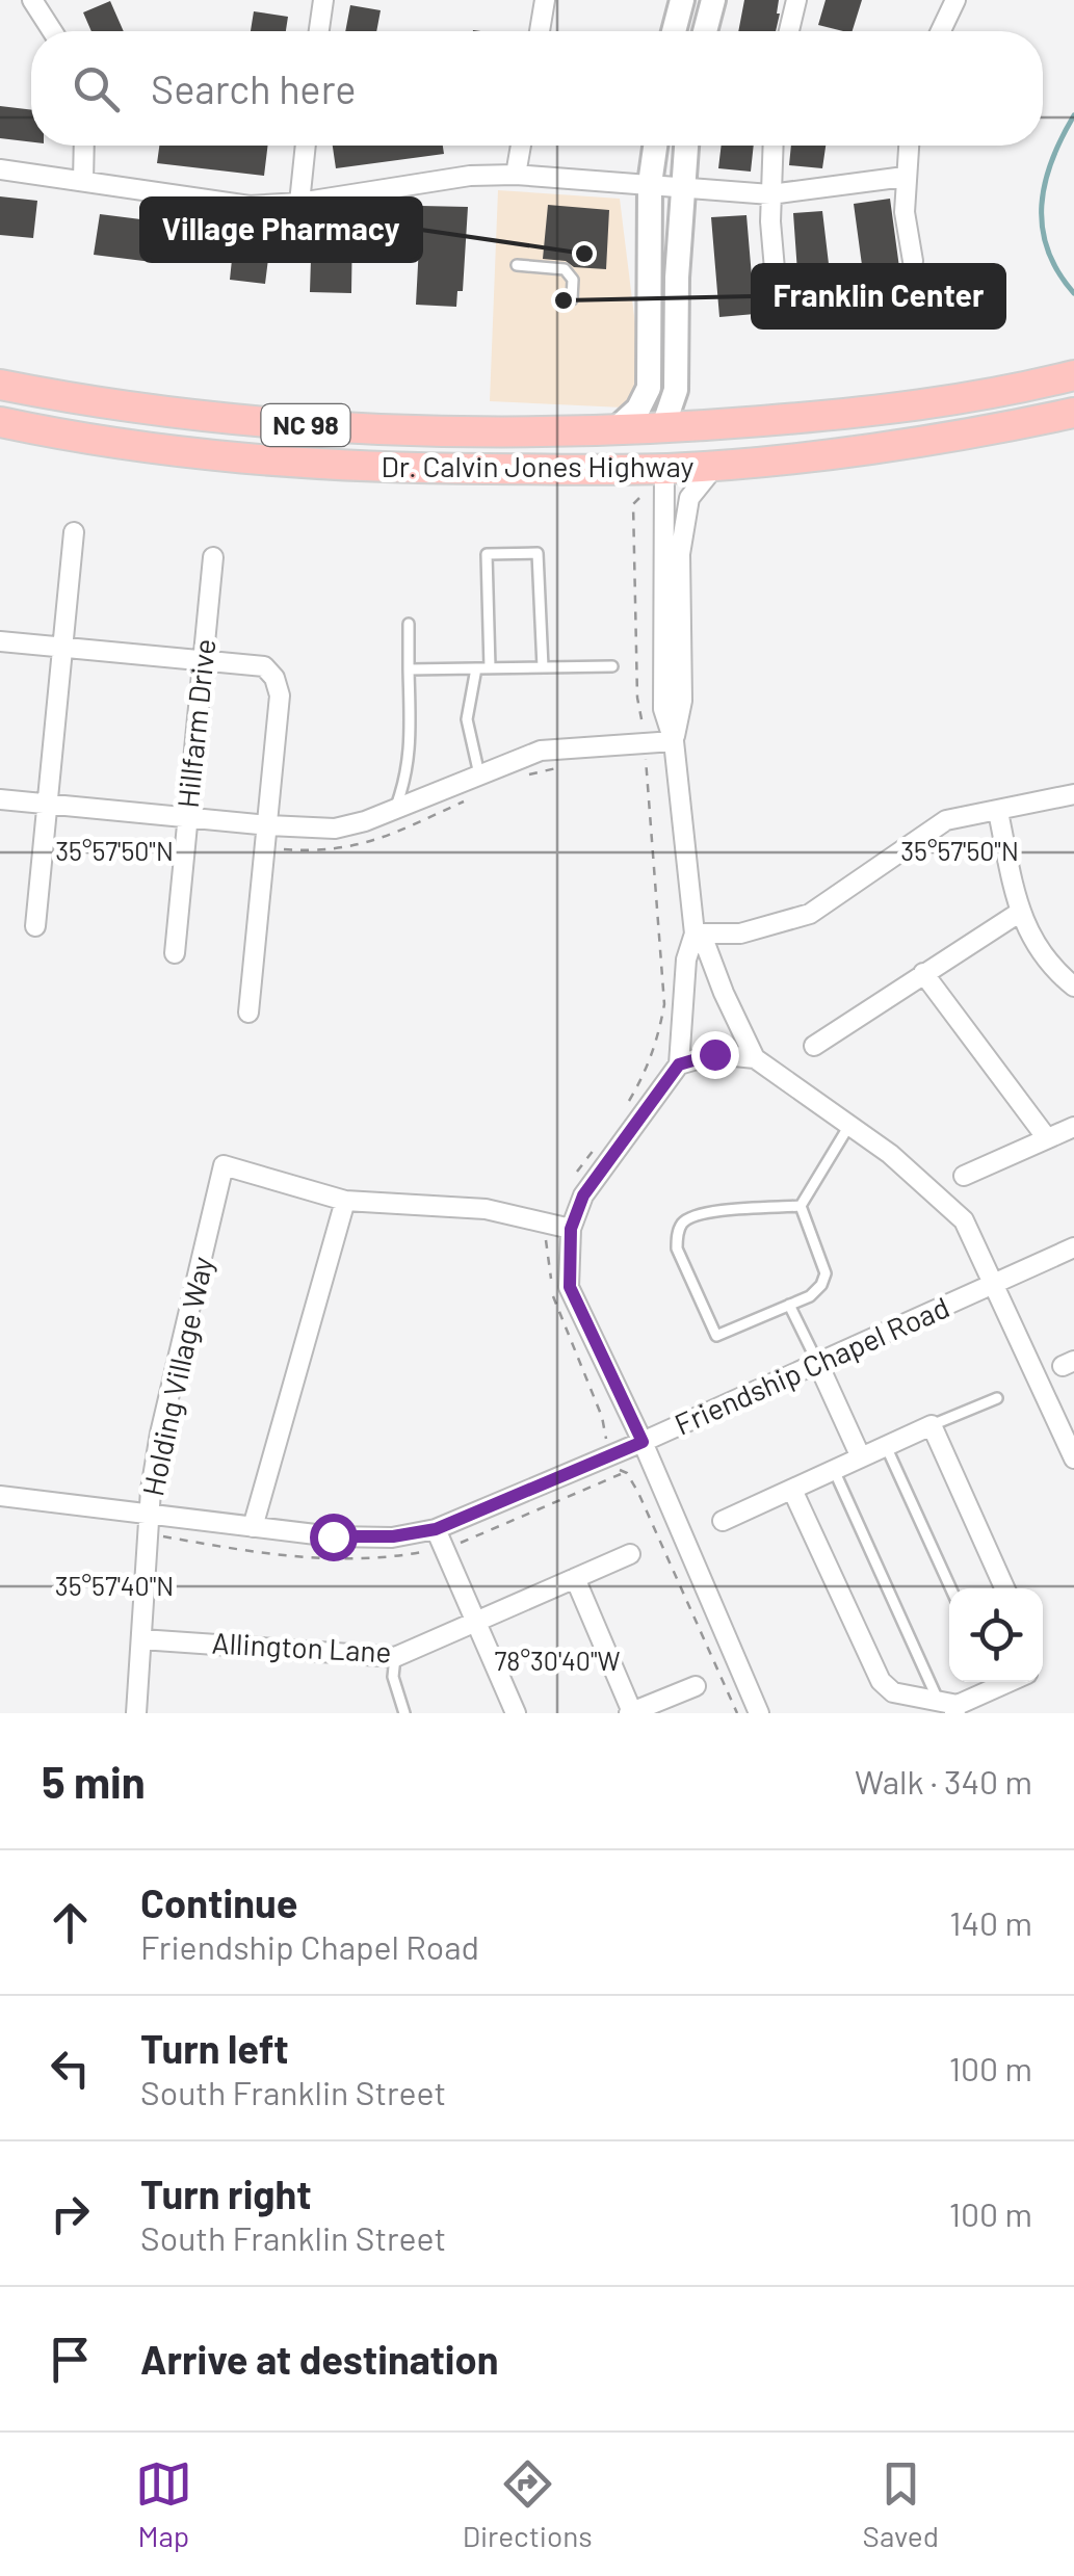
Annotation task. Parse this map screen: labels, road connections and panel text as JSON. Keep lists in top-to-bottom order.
{
  "streets": {
    "highway": ["NC 98", "Dr. Calvin Jones Highway"],
    "street": [
      "Hillfarm Drive",
      "Friendship Chapel Road",
      "Holding Village Way",
      "Allington Lane"
    ]
  },
  "crossings": [
    ["Friendship Chapel Road", "Holding Village Way"],
    ["Holding Village Way", "Allington Lane"]
  ],
  "places": ["Village Pharmacy", "Franklin Center"],
  "page": {
    "search": "Search here",
    "heading": ["5 min", "Walk · 340 m"],
    "list": [
      ["Continue", "Friendship Chapel Road", "140 m"],
      ["Turn left", "South Franklin Street", "100 m"],
      ["Turn right", "South Franklin Street", "100 m"],
      "Arrive at destination"
    ],
    "nav": ["Map", "Directions", "Saved"]
  },
  "coordinates": ["35°57'50\"N", "35°57'40\"N", "78°30'40\"W"]
}
